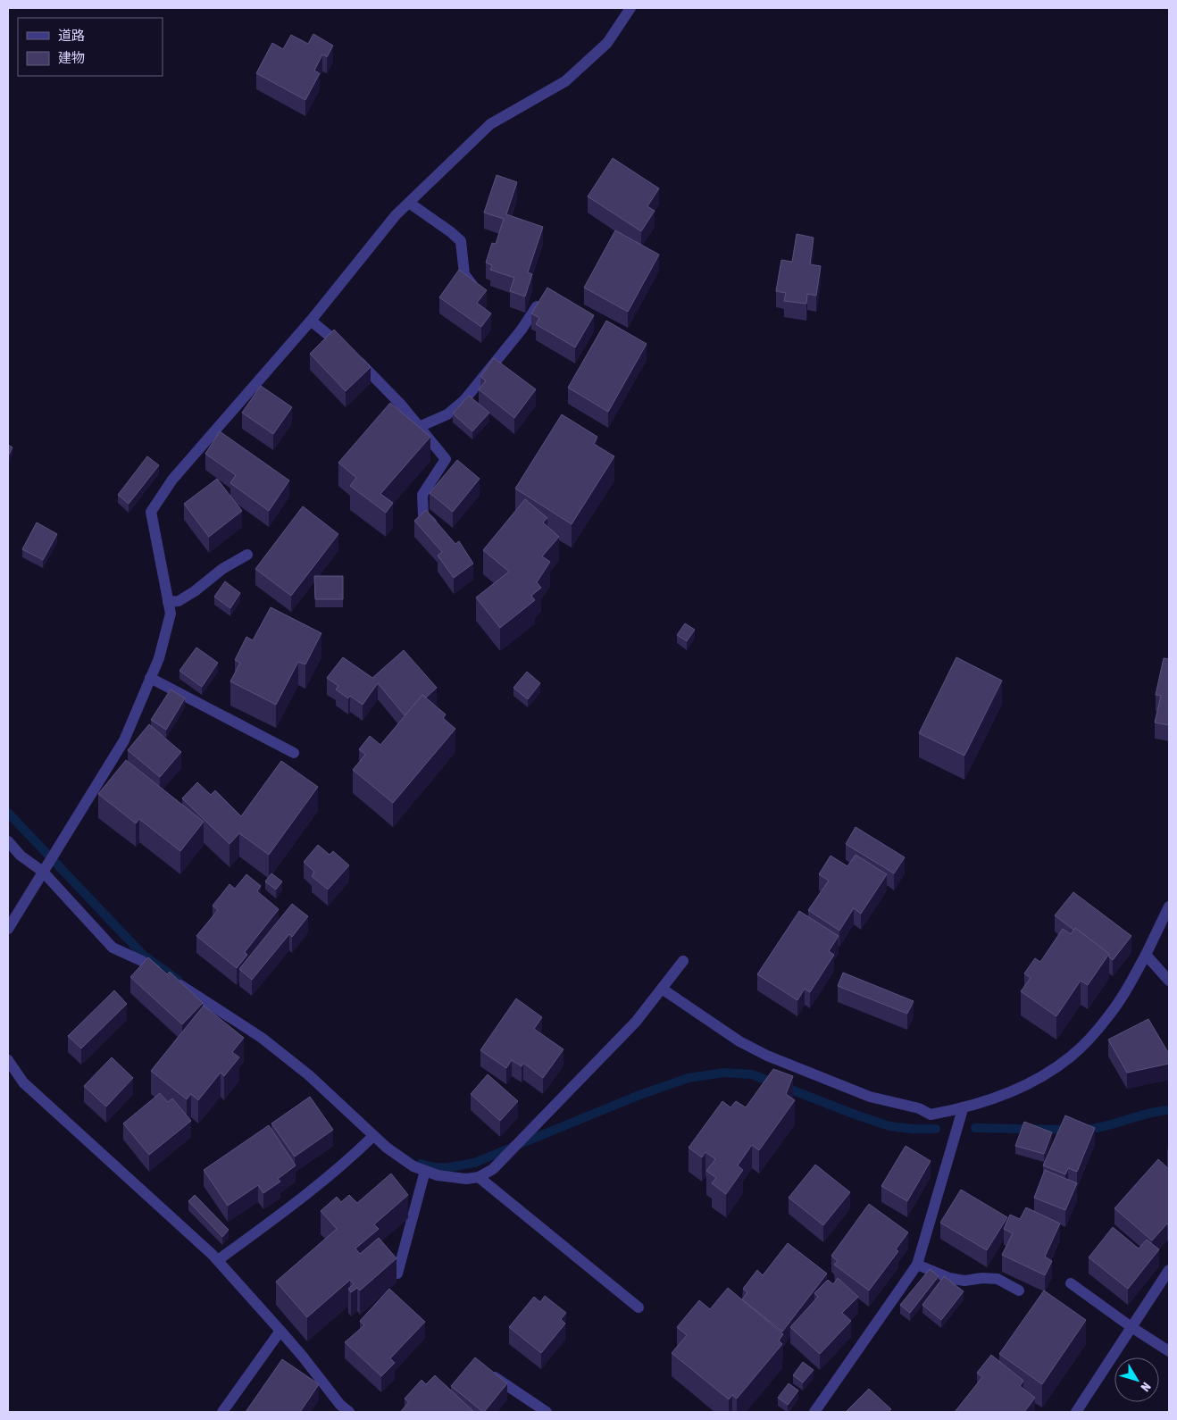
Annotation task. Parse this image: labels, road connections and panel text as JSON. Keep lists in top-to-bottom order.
{
  "legend": ["道路", "建物"],
  "north": "bottom right"
}
